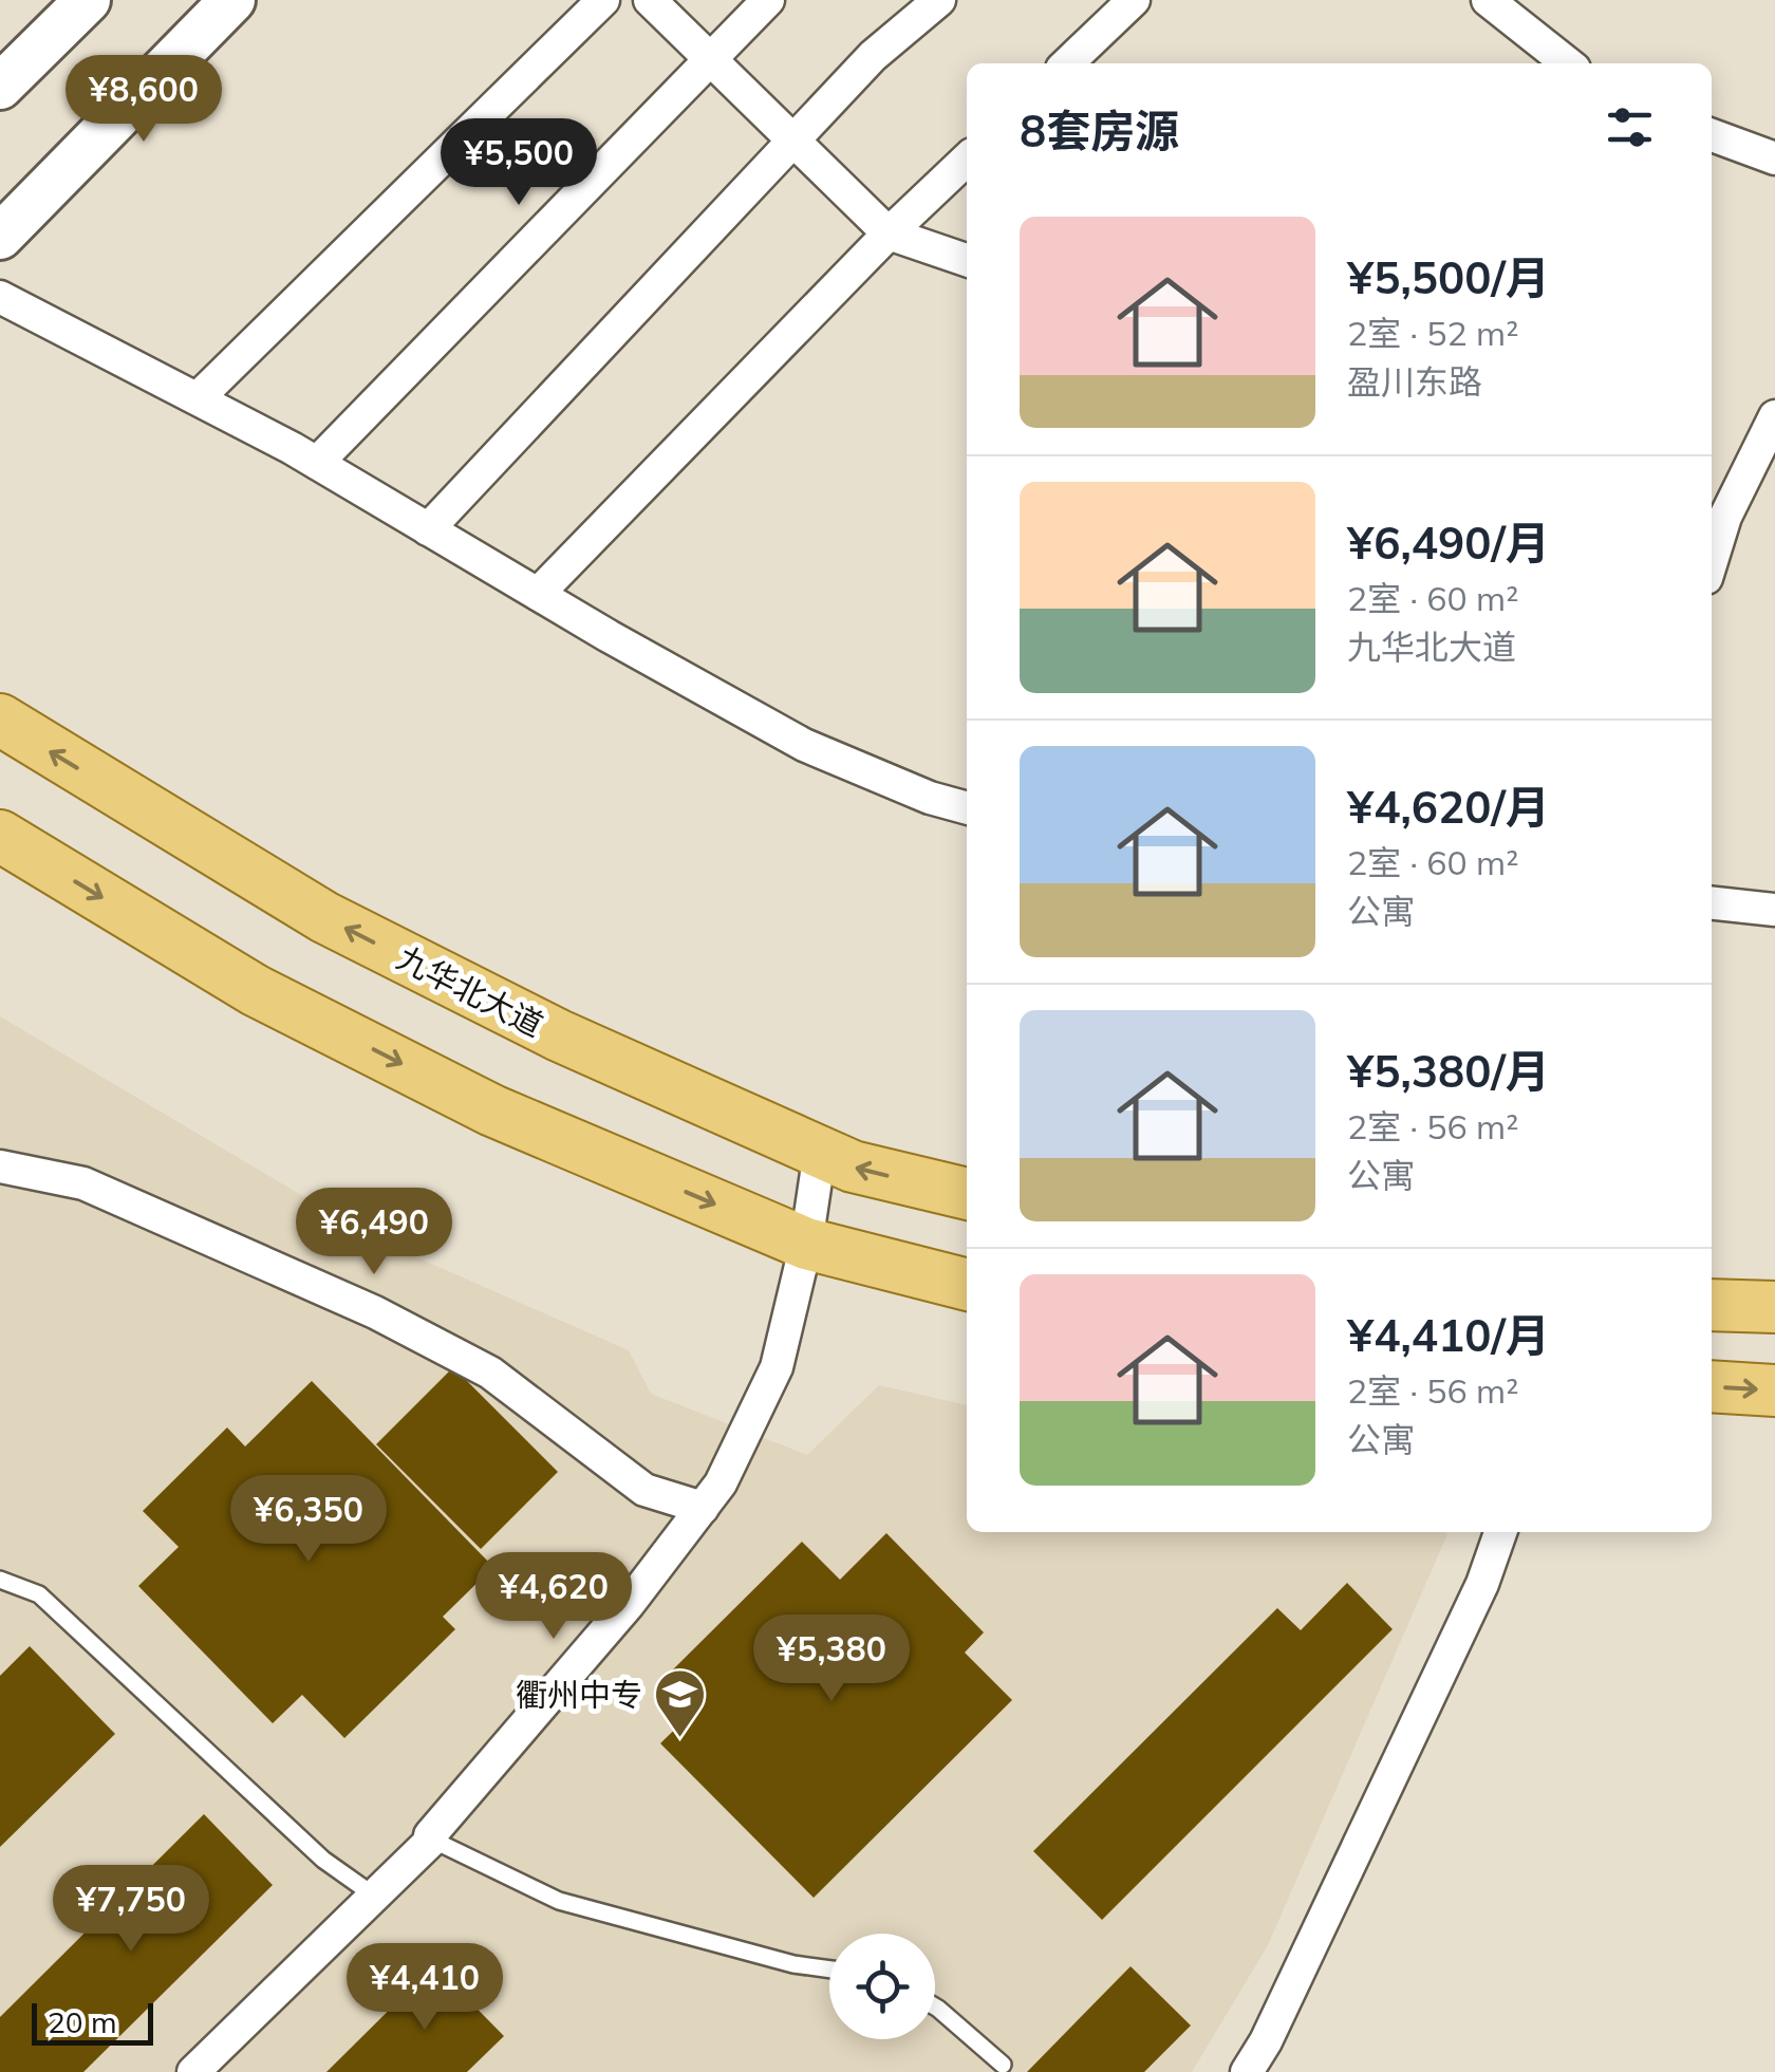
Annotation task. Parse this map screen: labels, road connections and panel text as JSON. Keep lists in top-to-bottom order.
{
  "streets": {
    "main road": ["九华北大道"]
  },
  "places": {
    "school or university": ["衢州中专"]
  },
  "scale_bar": "20 m",
  "page": {
    "price": [
      "¥8,600",
      "¥5,500",
      "¥6,490",
      "¥6,350",
      "¥4,620",
      "¥5,380",
      "¥7,750",
      "¥4,410"
    ],
    "heading": "8套房源",
    "list": [
      {
        "name": "¥5,500/月",
        "note": "2室 · 52 m² · 盈川东路"
      },
      {
        "name": "¥6,490/月",
        "note": "2室 · 60 m² · 九华北大道"
      },
      {
        "name": "¥4,620/月",
        "note": "2室 · 60 m² · 公寓"
      },
      {
        "name": "¥5,380/月",
        "note": "2室 · 56 m² · 公寓"
      },
      {
        "name": "¥4,410/月",
        "note": "2室 · 56 m² · 公寓"
      }
    ],
    "scale": "20 m"
  }
}
